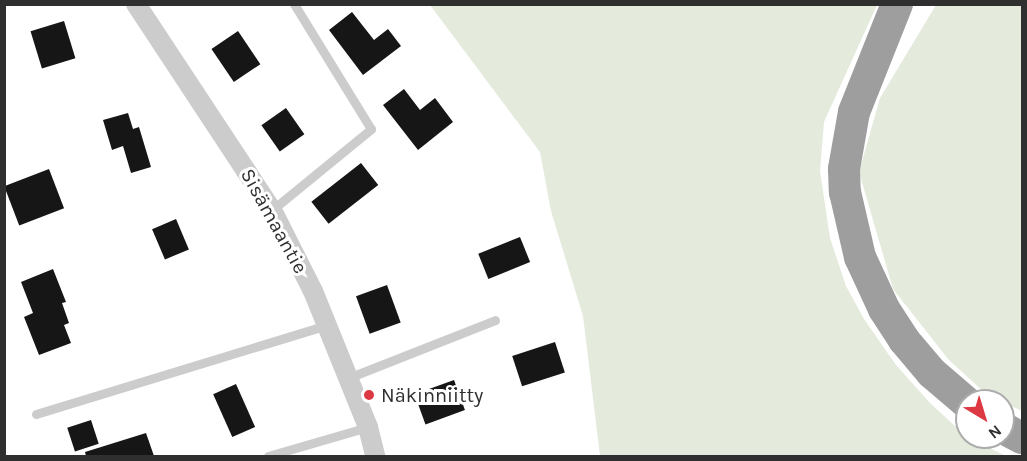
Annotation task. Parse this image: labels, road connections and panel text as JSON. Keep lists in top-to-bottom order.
{
  "streets": {
    "street": ["Sisämaantie"]
  },
  "places": ["Näkinniitty"],
  "north": "bottom right"
}
